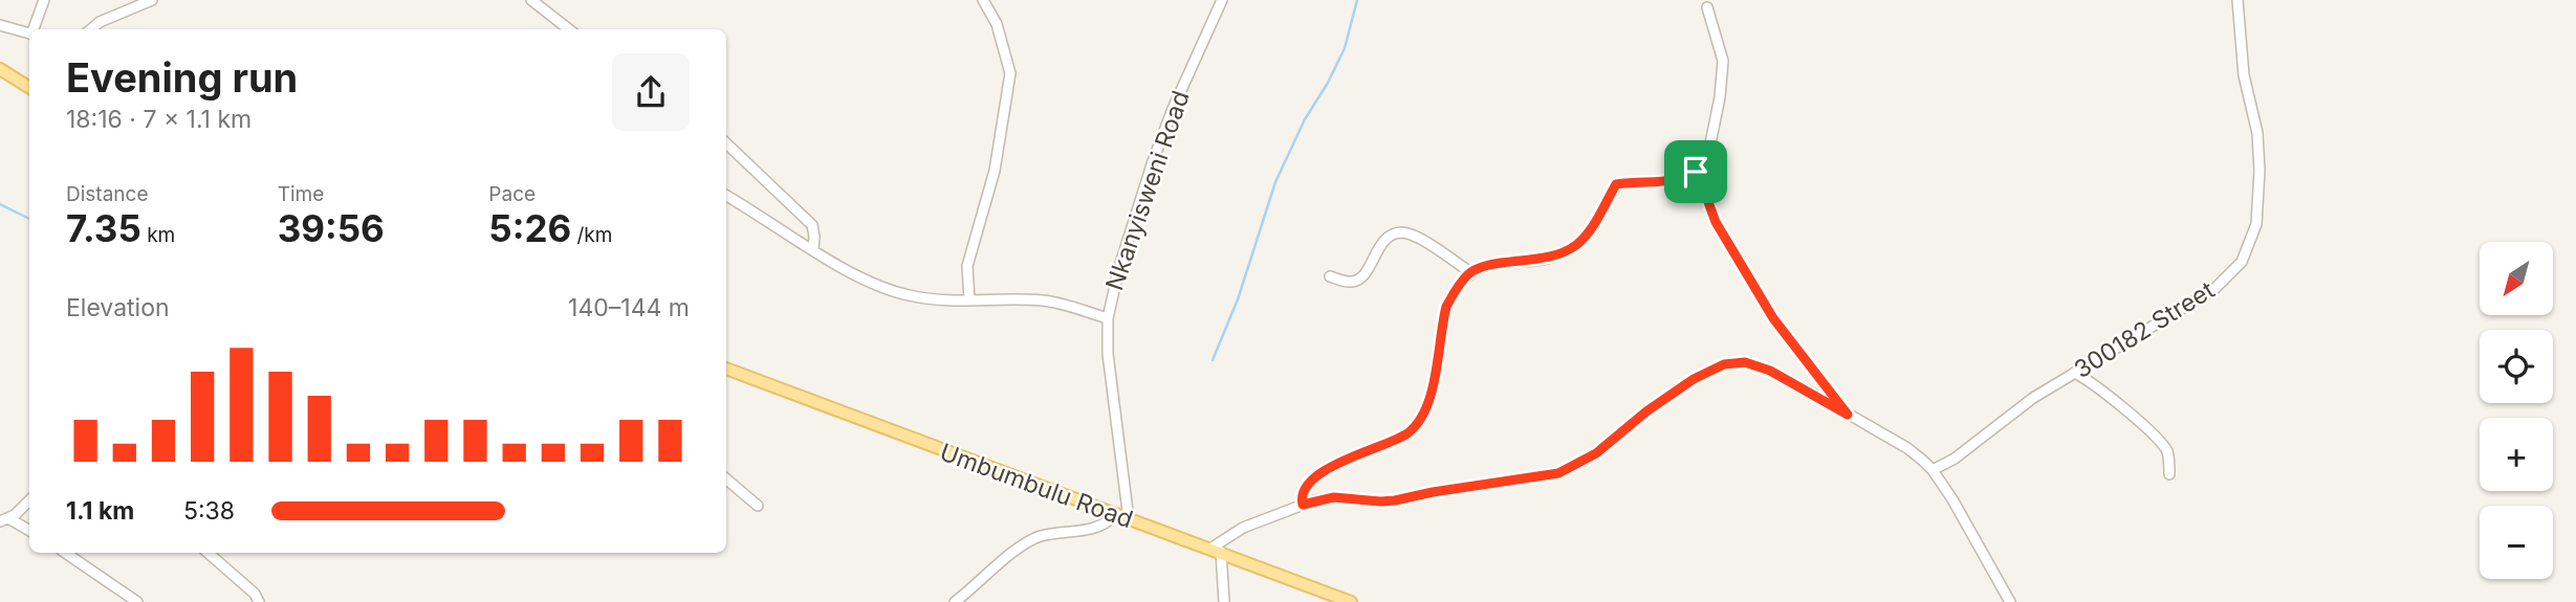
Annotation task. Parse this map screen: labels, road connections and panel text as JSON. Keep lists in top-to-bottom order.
{
  "streets": {
    "main road": ["Umbumbulu Road"],
    "street": ["Nkanyisweni Road", "300182 Street"]
  },
  "crossings": [
    ["Nkanyisweni Road", "Umbumbulu Road"]
  ],
  "north": "bottom left",
  "page": {
    "heading": ["Evening run", "18:16 · 7 × 1.1 km"],
    "stats": [
      ["Distance", "7.35 km"],
      ["Time", "39:56"],
      ["Pace", "5:26 /km"]
    ],
    "map_buttons": ["+", "−"],
    "chart": ["Elevation", "140–144 m"],
    "list": [
      {
        "name": "1.1 km",
        "note": "5:38"
      }
    ]
  }
}
